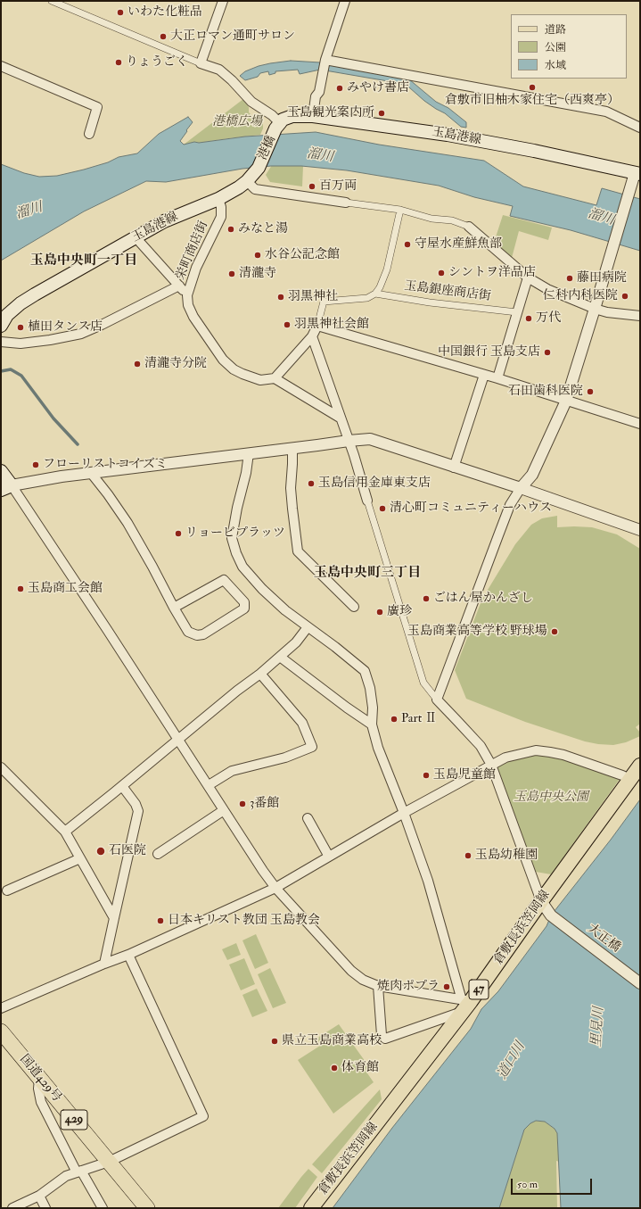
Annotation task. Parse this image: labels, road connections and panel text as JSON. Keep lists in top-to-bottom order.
{
  "streets": {
    "highway": ["国道429号", "429"],
    "main road": [
      "玉島港線",
      "港橋",
      "倉敷長浜笠岡線",
      "47"
    ],
    "street": ["栄町商店街", "玉島銀座商店街", "大正橋"]
  },
  "crossings": [
    ["玉島港線", "港橋"],
    ["玉島港線", "栄町商店街"],
    ["倉敷長浜笠岡線", "大正橋"]
  ],
  "districts": ["玉島中央町一丁目", "玉島中央町三丁目"],
  "water": ["溜川", "里見川", "道口川"],
  "parks": ["港橋広場", "玉島中央公園"],
  "places": [
    "いわた化粧品",
    "大正ロマン通町サロン",
    "りょうごく",
    "倉敷市旧柚木家住宅（西爽亭）",
    "みやけ書店",
    "玉島観光案内所",
    "百万両",
    "みなと湯",
    "守屋水産鮮魚部",
    "水谷公記念館",
    "シントヲ洋品店",
    "清瀧寺",
    "藤田病院",
    "仁科内科医院",
    "羽黒神社",
    "万代",
    "羽黒神社会館",
    "植田タンス店",
    "中国銀行 玉島支店",
    "清瀧寺分院",
    "石田歯科医院",
    "フローリストコイズミ",
    "玉島信用金庫東支店",
    "清心町コミュニティーハウス",
    "リョービプラッツ",
    "玉島商工会館",
    "ごはん屋かんざし",
    "廣珍",
    "玉島商業高等学校 野球場",
    "Part Ⅱ",
    "玉島児童館",
    "3番館",
    "石医院",
    "玉島幼稚園",
    "日本キリスト教団 玉島教会",
    "焼肉ポプラ",
    "県立玉島商業高校",
    "体育館"
  ],
  "legend": ["道路", "公園", "水域"],
  "scale_bar": "50 m"
}
